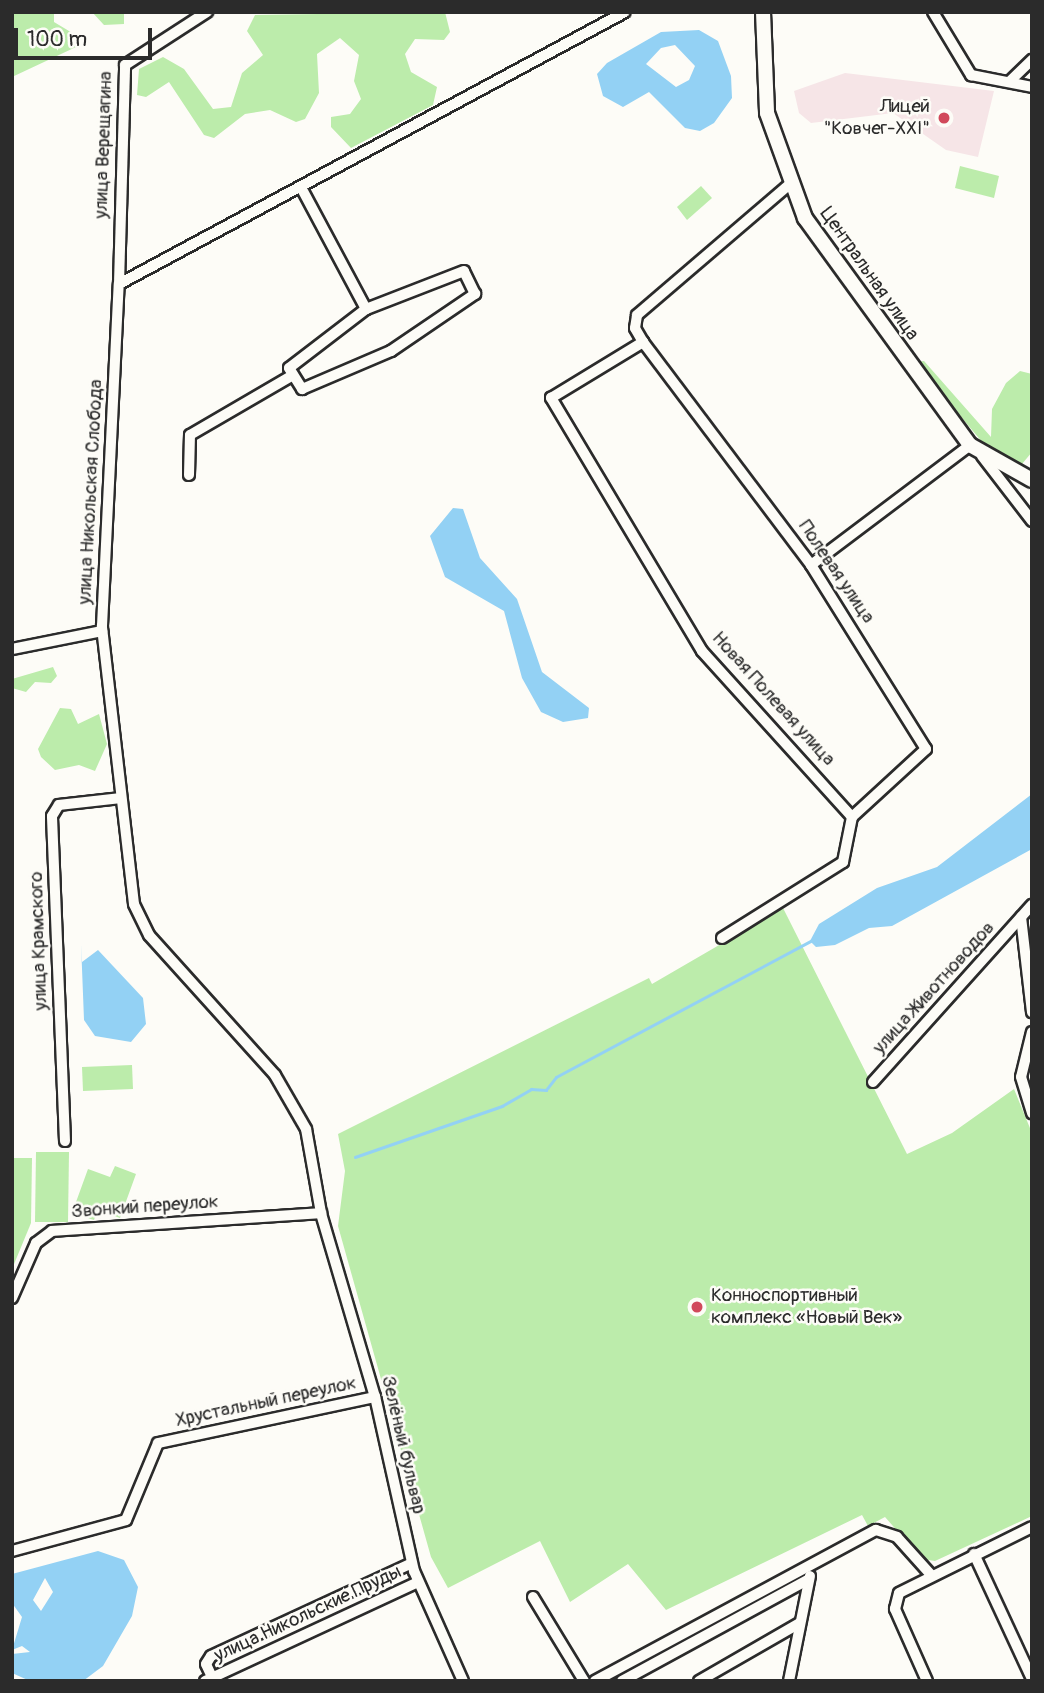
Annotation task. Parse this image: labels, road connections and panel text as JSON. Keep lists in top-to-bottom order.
{
  "streets": {
    "street": [
      "улица Верещагина",
      "Центральная улица",
      "улица Никольская Слобода",
      "Полевая улица",
      "Новая Полевая улица",
      "улица Крамского",
      "улица Животноводов",
      "Звонкий переулок",
      "Хрустальный переулок",
      "Зелёный бульвар",
      "улица Никольские Пруды"
    ]
  },
  "crossings": [
    ["улица Верещагина", "улица Никольская Слобода"],
    ["улица Никольская Слобода", "улица Крамского"],
    ["улица Никольская Слобода", "Звонкий переулок"],
    ["улица Никольская Слобода", "Зелёный бульвар"],
    ["Полевая улица", "Новая Полевая улица"],
    ["Звонкий переулок", "Зелёный бульвар"],
    ["Хрустальный переулок", "Зелёный бульвар"],
    ["Зелёный бульвар", "улица Никольские Пруды"]
  ],
  "places": ["Лицей \"Ковчег-XXI\"", "Конноспортивный комплекс «Новый Век»"],
  "scale_bar": "100 m"
}
